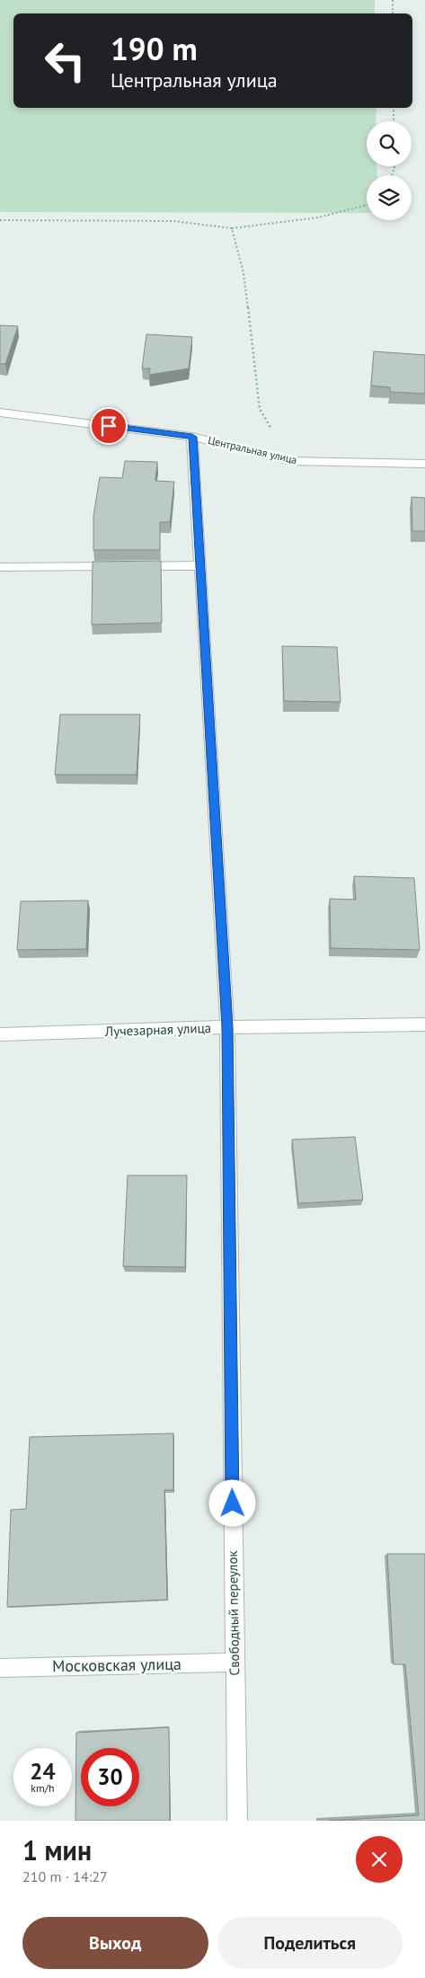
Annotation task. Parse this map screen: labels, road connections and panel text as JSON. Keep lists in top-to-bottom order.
{
  "streets": {
    "street": [
      "Центральная улица",
      "Лучезарная улица",
      "Свободный переулок",
      "Московская улица"
    ]
  },
  "crossings": [
    ["Центральная улица", "Свободный переулок"],
    ["Лучезарная улица", "Свободный переулок"],
    ["Свободный переулок", "Московская улица"]
  ],
  "page": {
    "turn": ["190 m", "Центральная улица"],
    "speed": "24 km/h",
    "limit": "30",
    "heading": ["1 мин", "210 m · 14:27"],
    "buttons": ["Выход", "Поделиться"]
  }
}
